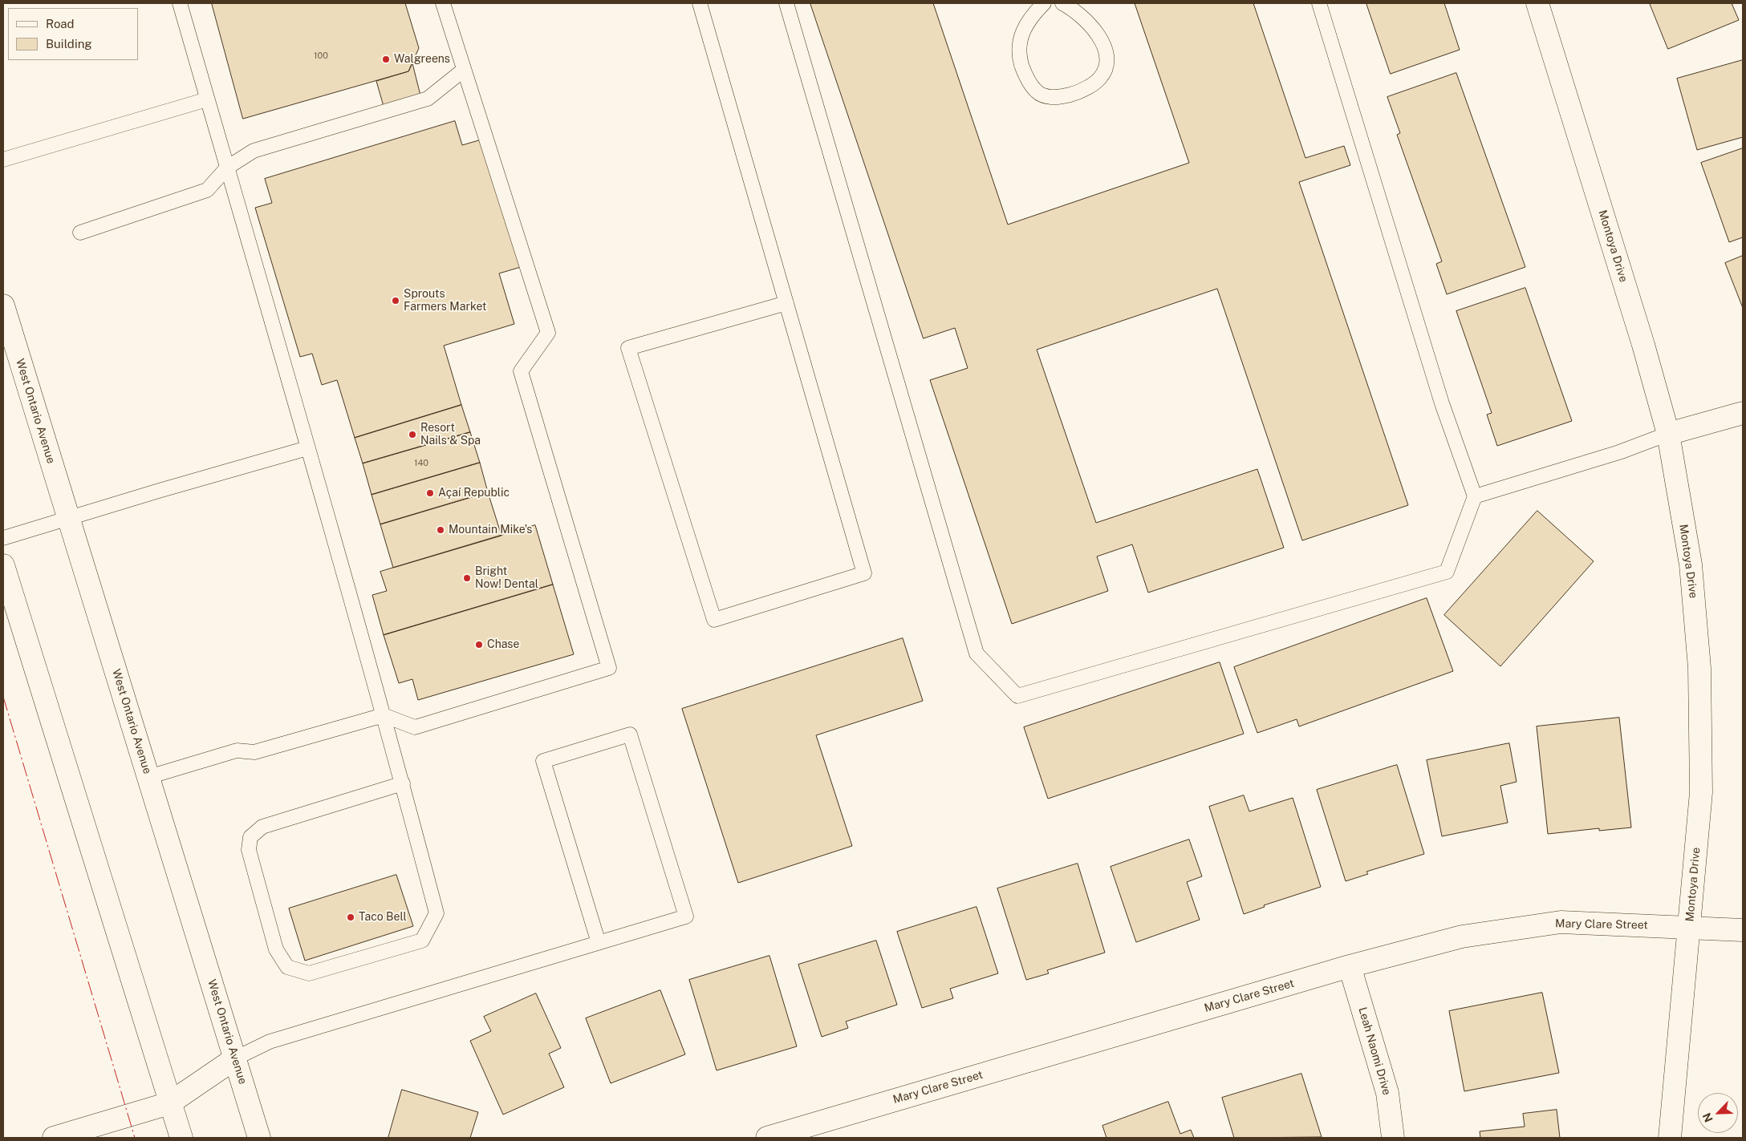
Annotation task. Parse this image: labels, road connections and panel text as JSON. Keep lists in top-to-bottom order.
{
  "streets": {
    "street": [
      "Montoya Drive",
      "West Ontario Avenue",
      "Mary Clare Street",
      "Leah Naomi Drive"
    ]
  },
  "crossings": [
    ["Montoya Drive", "Mary Clare Street"],
    ["Mary Clare Street", "Leah Naomi Drive"]
  ],
  "places": [
    "Walgreens",
    "Sprouts Farmers Market",
    "Resort Nails & Spa",
    "Açaí Republic",
    "Mountain Mike's",
    "Bright Now! Dental",
    "Chase",
    "Taco Bell"
  ],
  "house_numbers": ["100", "140"],
  "legend": ["Road", "Building"],
  "north": "bottom left"
}
